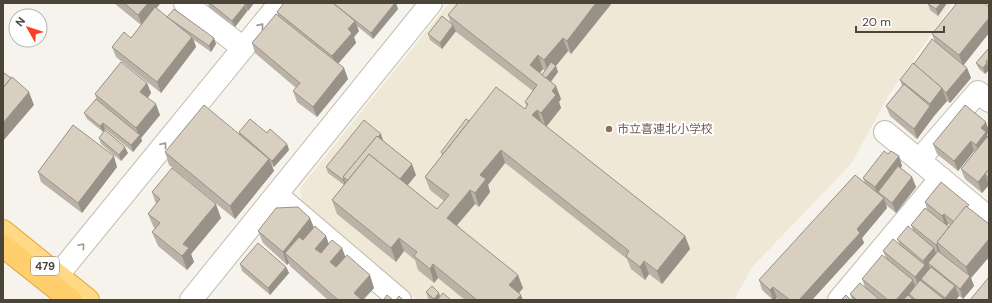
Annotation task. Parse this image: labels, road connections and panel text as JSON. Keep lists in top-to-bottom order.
{
  "streets": {
    "highway": ["479"]
  },
  "places": ["市立喜連北小学校"],
  "scale_bar": "20 m",
  "north": "top left"
}
